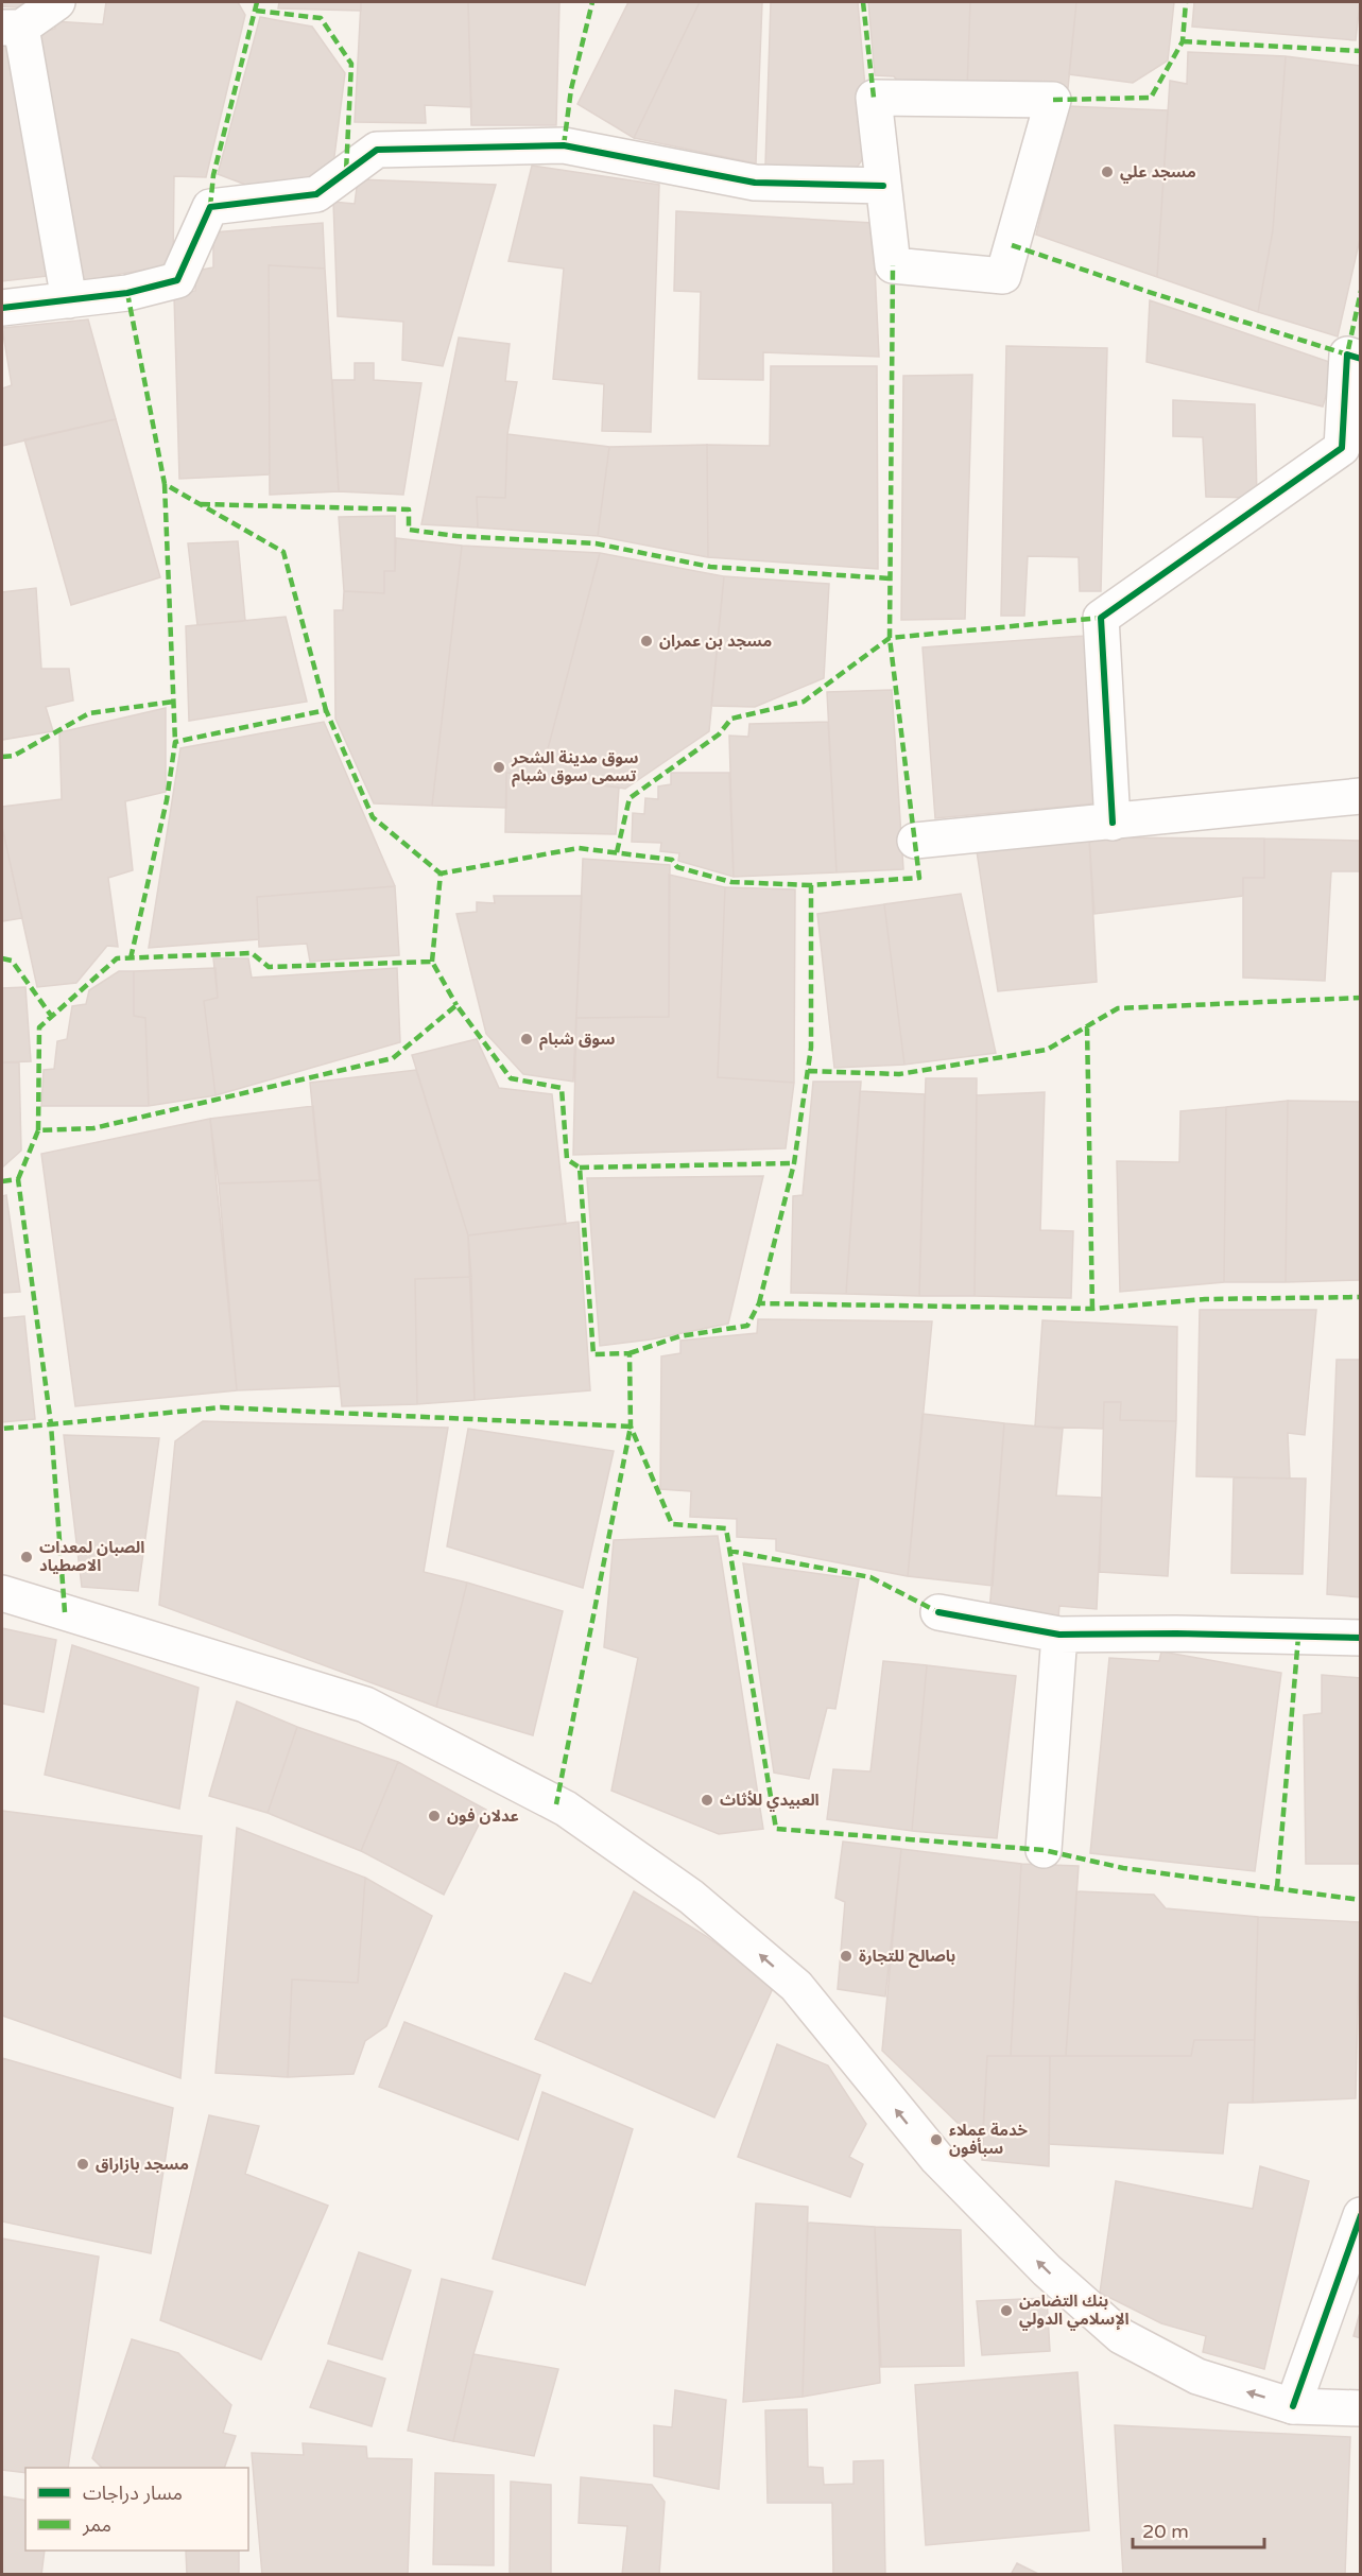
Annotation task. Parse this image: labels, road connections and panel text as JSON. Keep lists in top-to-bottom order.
{
  "places": [
    "مسجد علي",
    "مسجد بن عمران",
    "سوق مدينة الشحر تسمى سوق شبام",
    "سوق شبام",
    "الصبان لمعدات الاصطياد",
    "العبيدي للأثاث",
    "عدلان فون",
    "باصالح للتجارة",
    "خدمة عملاء سبأفون",
    "مسجد بازاراق",
    "بنك التضامن الإسلامي الدولي"
  ],
  "legend": ["مسار دراجات", "ممر"],
  "scale_bar": "20 m"
}
